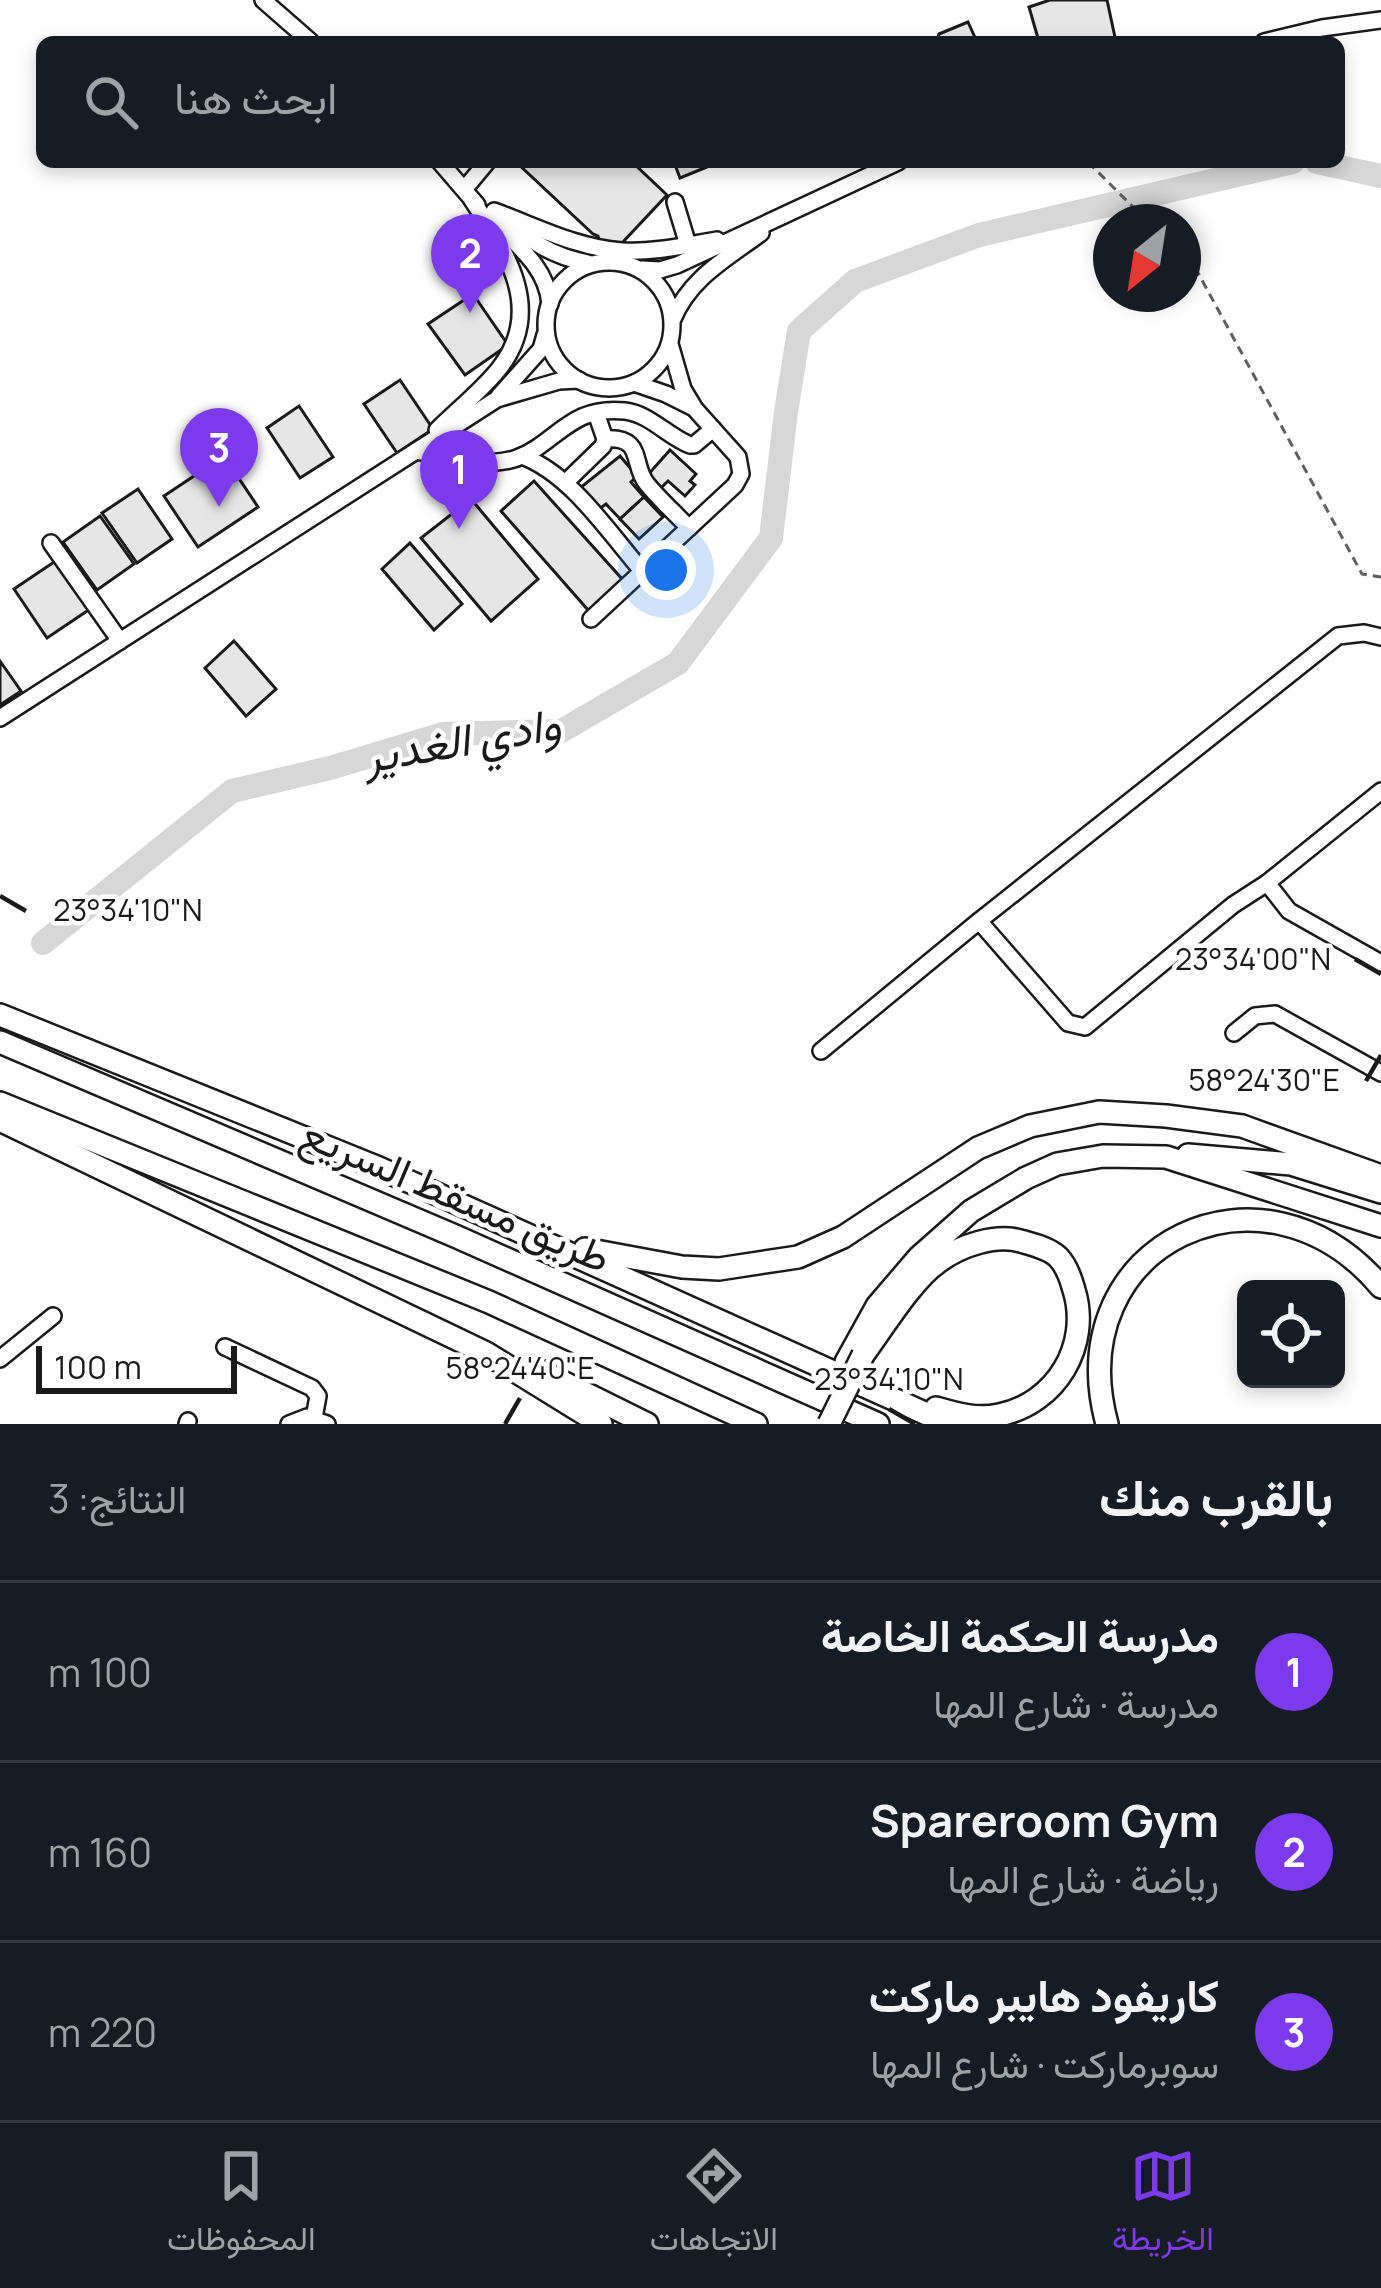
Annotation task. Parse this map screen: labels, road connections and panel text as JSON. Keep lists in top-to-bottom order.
{
  "streets": {
    "highway": ["طريق مسقط السريع"]
  },
  "water": ["وادي الغدير"],
  "scale_bar": "100 m",
  "north": "bottom left",
  "page": {
    "search": "ابحث هنا",
    "pins": ["2", "3", "1"],
    "scale": "100 m",
    "heading": ["بالقرب منك", "النتائج: 3"],
    "list": [
      {
        "mark": "1",
        "name": "مدرسة الحكمة الخاصة",
        "note": "مدرسة · شارع المها",
        "value": "100 m"
      },
      {
        "mark": "2",
        "name": "Spareroom Gym",
        "note": "رياضة · شارع المها",
        "value": "160 m"
      },
      {
        "mark": "3",
        "name": "كاريفود هايبر ماركت",
        "note": "سوبرماركت · شارع المها",
        "value": "220 m"
      }
    ],
    "nav": ["الخريطة", "الاتجاهات", "المحفوظات"]
  },
  "coordinates": [
    "23°34'10\"N",
    "23°34'00\"N",
    "58°24'30\"E",
    "58°24'40\"E"
  ]
}
